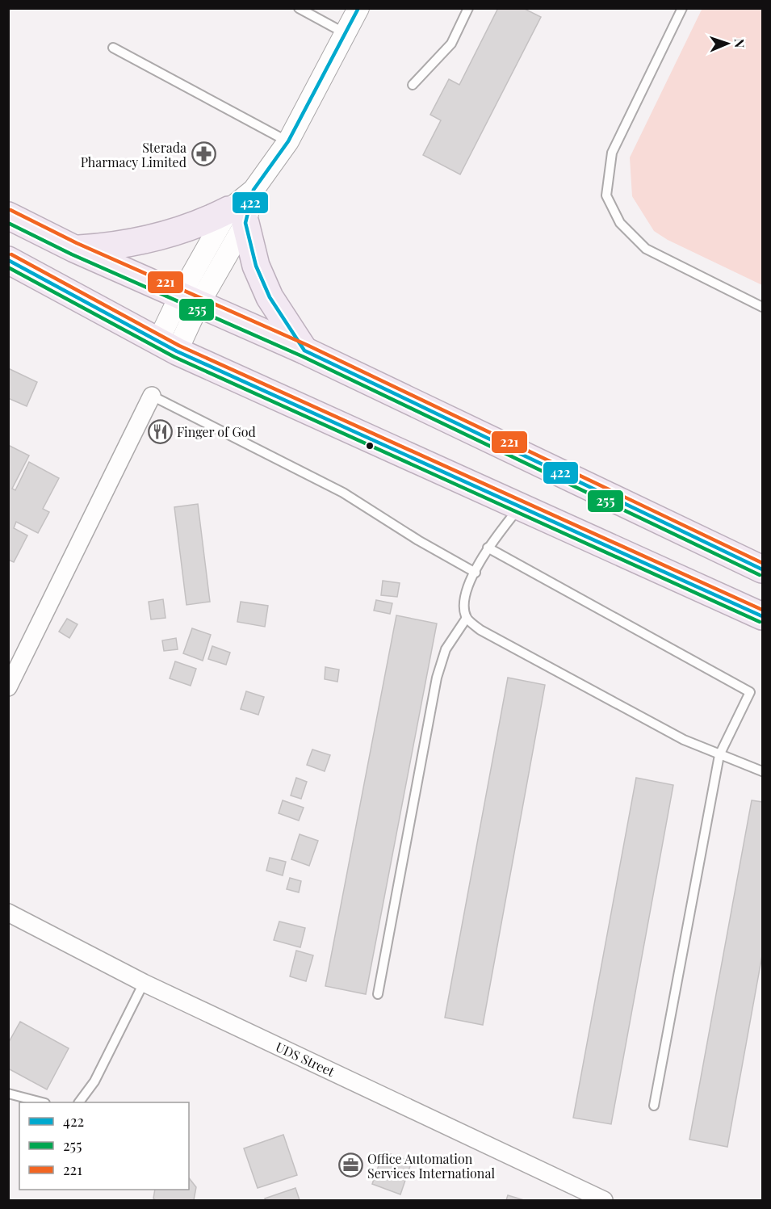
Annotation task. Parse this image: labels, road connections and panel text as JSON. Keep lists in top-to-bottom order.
{
  "streets": {
    "street": ["UDS Street"]
  },
  "places": {
    "pharmacy": ["Sterada Pharmacy Limited"],
    "restaurant": ["Finger of God"],
    "office": ["Office Automation Services International"]
  },
  "lines": ["transit line 422", "transit line 221", "transit line 255"],
  "legend": ["422", "255", "221"],
  "north": "right"
}
